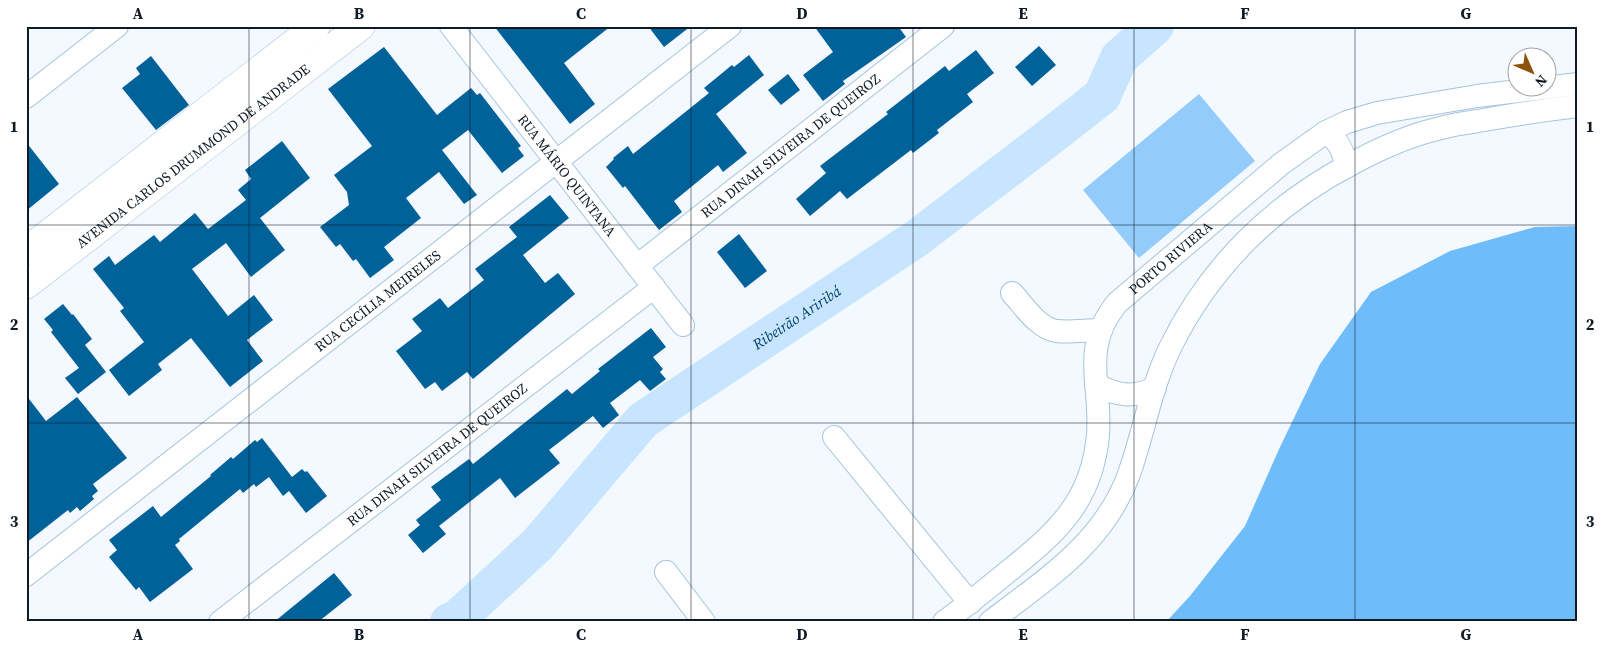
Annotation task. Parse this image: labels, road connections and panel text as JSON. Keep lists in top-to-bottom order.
{
  "streets": {
    "main road": ["AVENIDA CARLOS DRUMMOND DE ANDRADE"],
    "street": [
      "RUA DINAH SILVEIRA DE QUEIROZ",
      "RUA MÁRIO QUINTANA",
      "PORTO RIVIERA",
      "RUA CECÍLIA MEIRELES"
    ]
  },
  "crossings": [
    ["RUA DINAH SILVEIRA DE QUEIROZ", "RUA MÁRIO QUINTANA"],
    ["RUA MÁRIO QUINTANA", "RUA CECÍLIA MEIRELES"]
  ],
  "water": ["Ribeirão Ariribá"],
  "north": "bottom right",
  "grid": {
    "columns": [
      "A",
      "B",
      "C",
      "D",
      "E",
      "F",
      "G"
    ],
    "rows": ["1", "2", "3"]
  }
}
